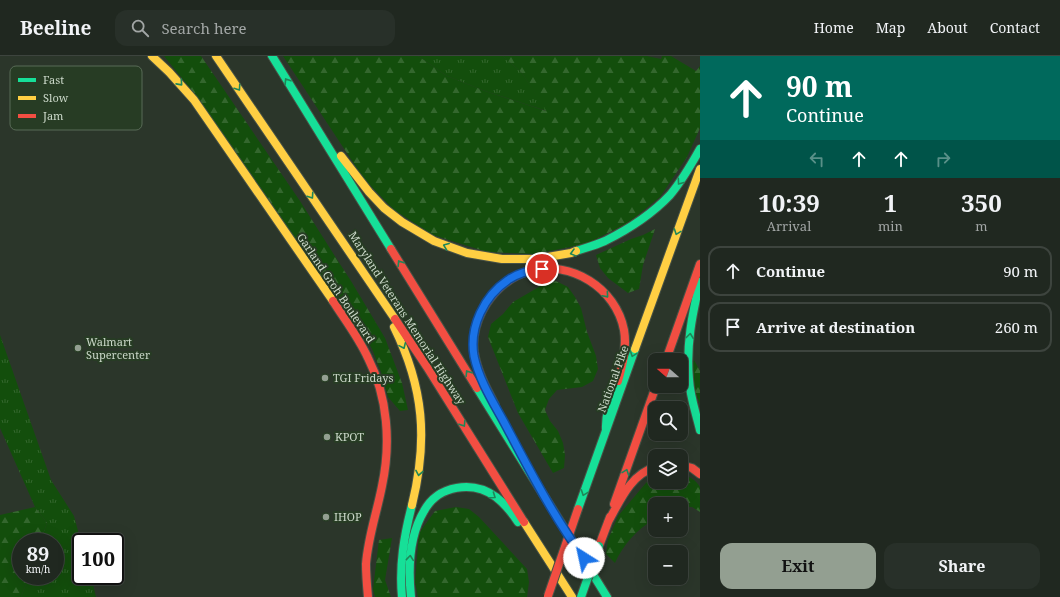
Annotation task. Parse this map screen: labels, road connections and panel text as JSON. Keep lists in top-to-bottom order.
{
  "streets": {
    "main road": ["Garland Groh Boulevard", "Maryland Veterans Memorial Highway", "National Pike"]
  },
  "places": [
    "Walmart Supercenter",
    "TGI Fridays",
    "KPOT",
    "IHOP"
  ],
  "legend": ["Fast", "Slow", "Jam"],
  "north": "left",
  "page": {
    "header": "Beeline",
    "search": "Search here",
    "nav": [
      "Home",
      "Map",
      "About",
      "Contact"
    ],
    "turn": ["90 m", "Continue"],
    "eta": [
      "10:39",
      "Arrival",
      "1",
      "min",
      "350",
      "m"
    ],
    "list": [
      {
        "name": "Continue",
        "value": "90 m"
      },
      {
        "name": "Arrive at destination",
        "value": "260 m"
      }
    ],
    "map_buttons": ["+", "−"],
    "speed": "89 km/h",
    "limit": "100",
    "buttons": ["Exit", "Share"]
  }
}
